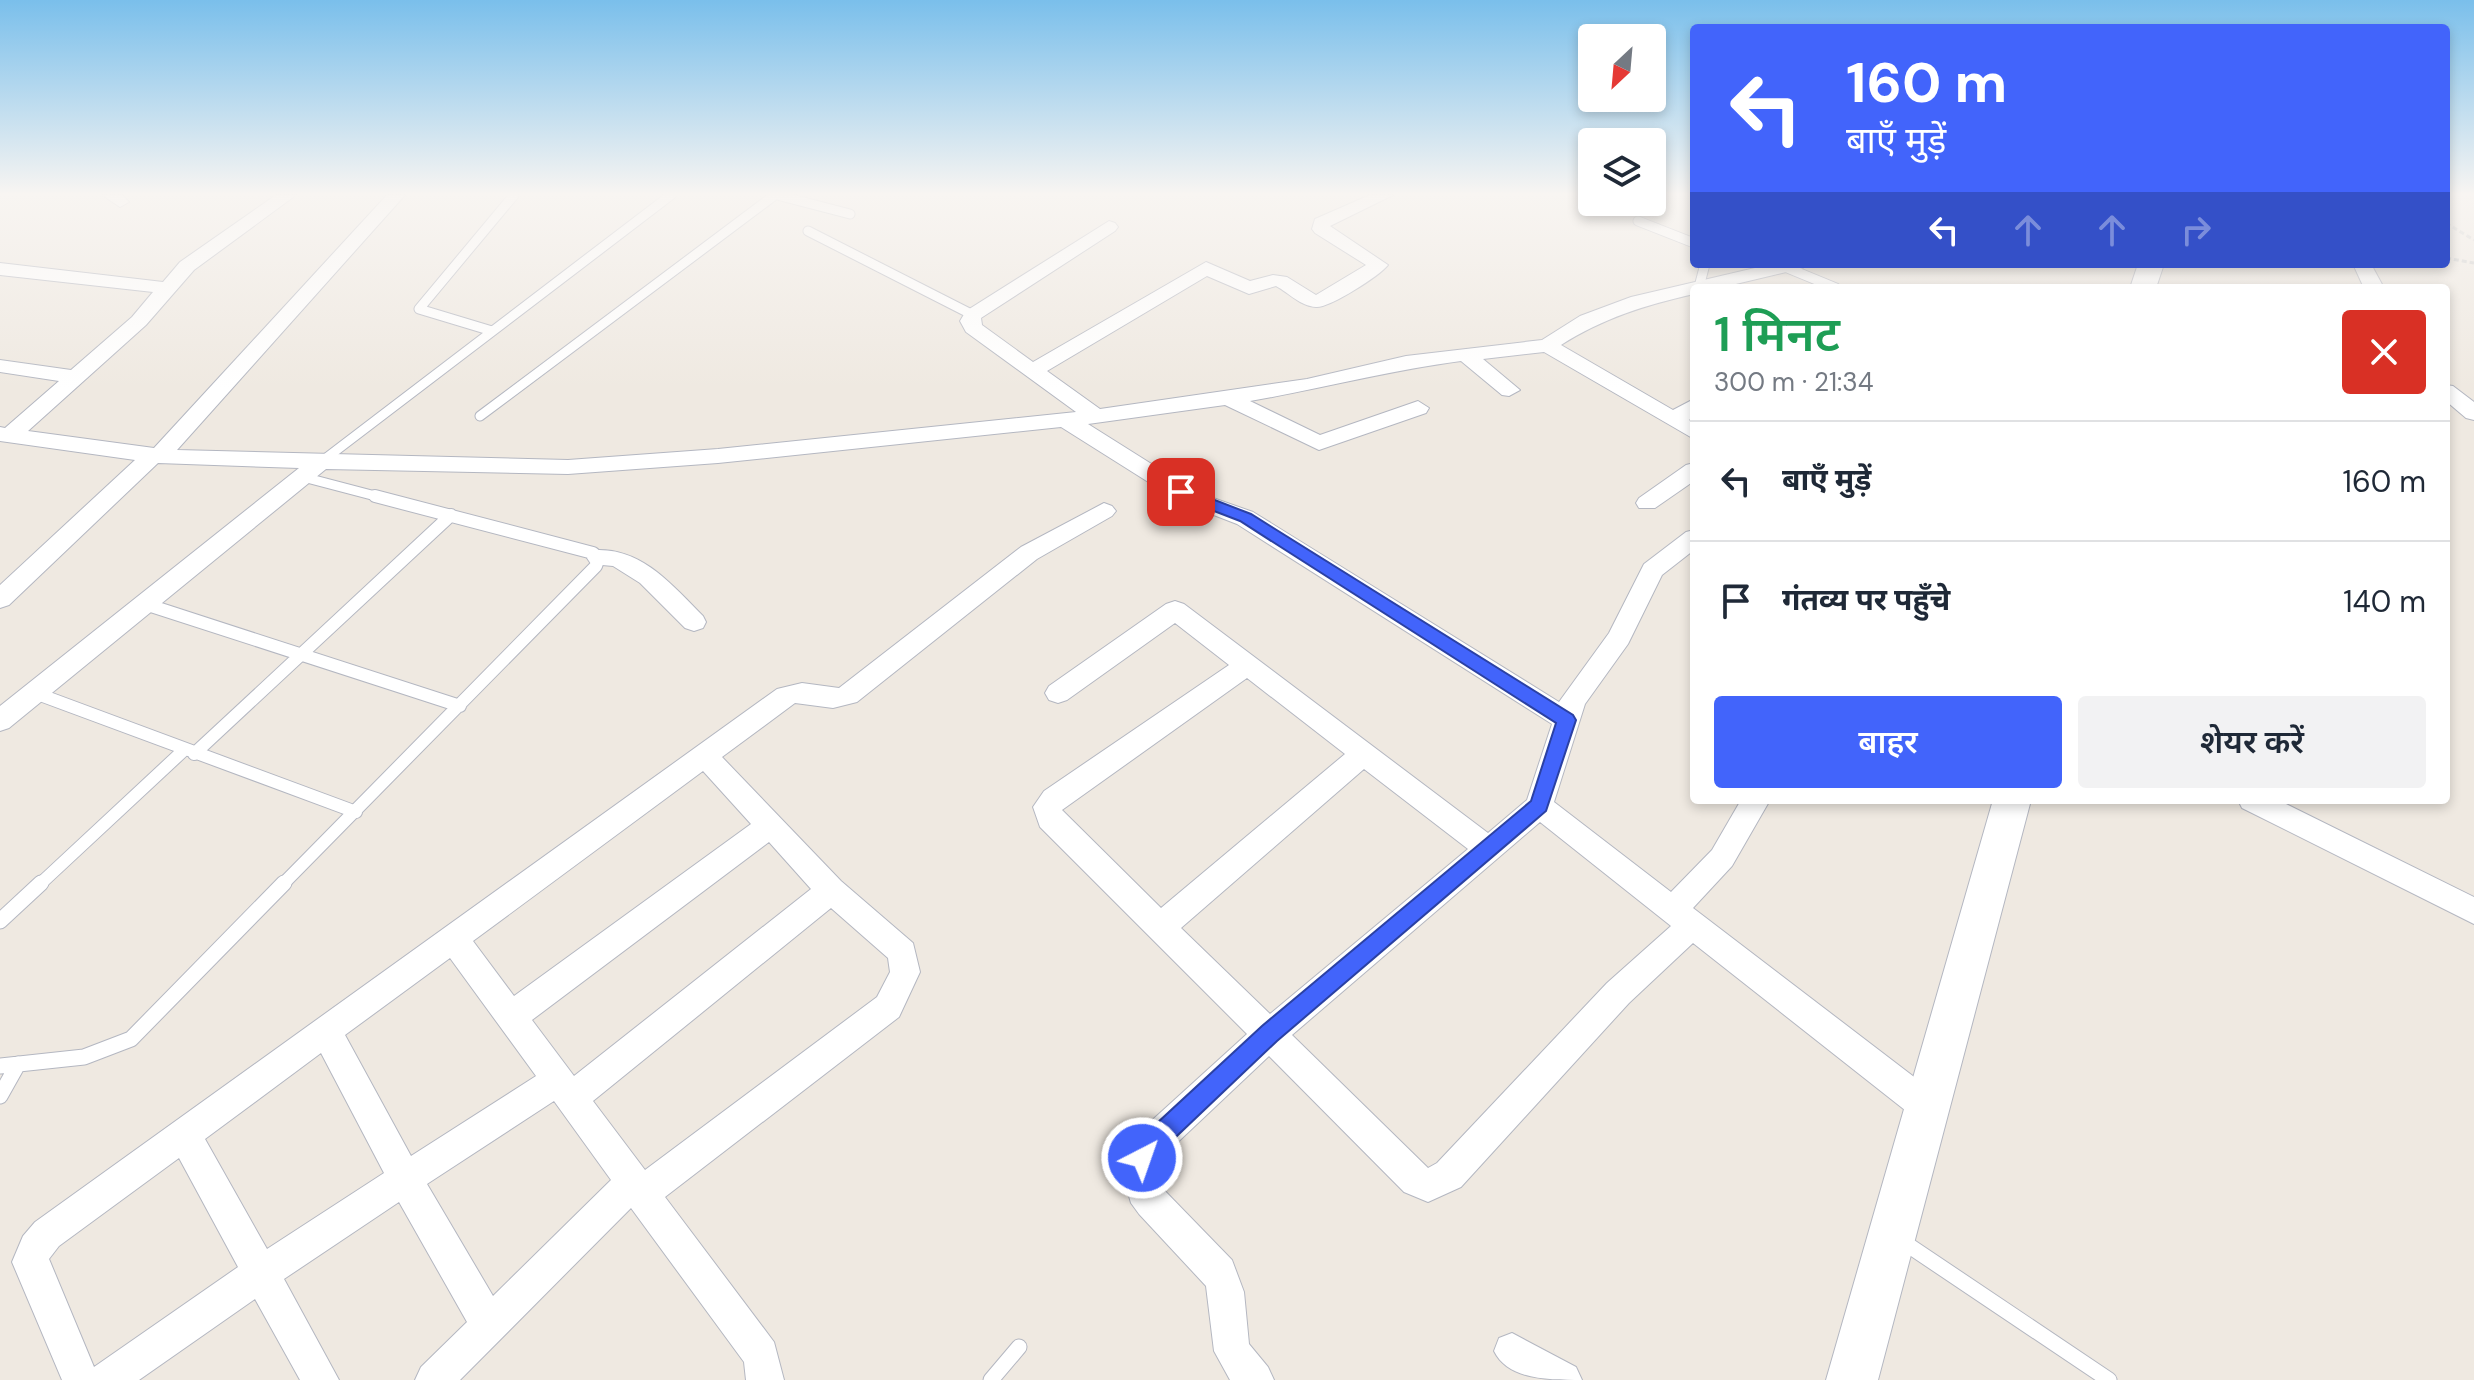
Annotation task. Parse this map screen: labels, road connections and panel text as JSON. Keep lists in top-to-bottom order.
{
  "north": "bottom left",
  "page": {
    "turn": ["160 m", "बाएँ मुड़ें"],
    "heading": ["1 मिनट", "300 m · 21:34"],
    "list": [
      {
        "name": "बाएँ मुड़ें",
        "value": "160 m"
      },
      {
        "name": "गंतव्य पर पहुँचे",
        "value": "140 m"
      }
    ],
    "buttons": ["बाहर", "शेयर करें"]
  }
}
